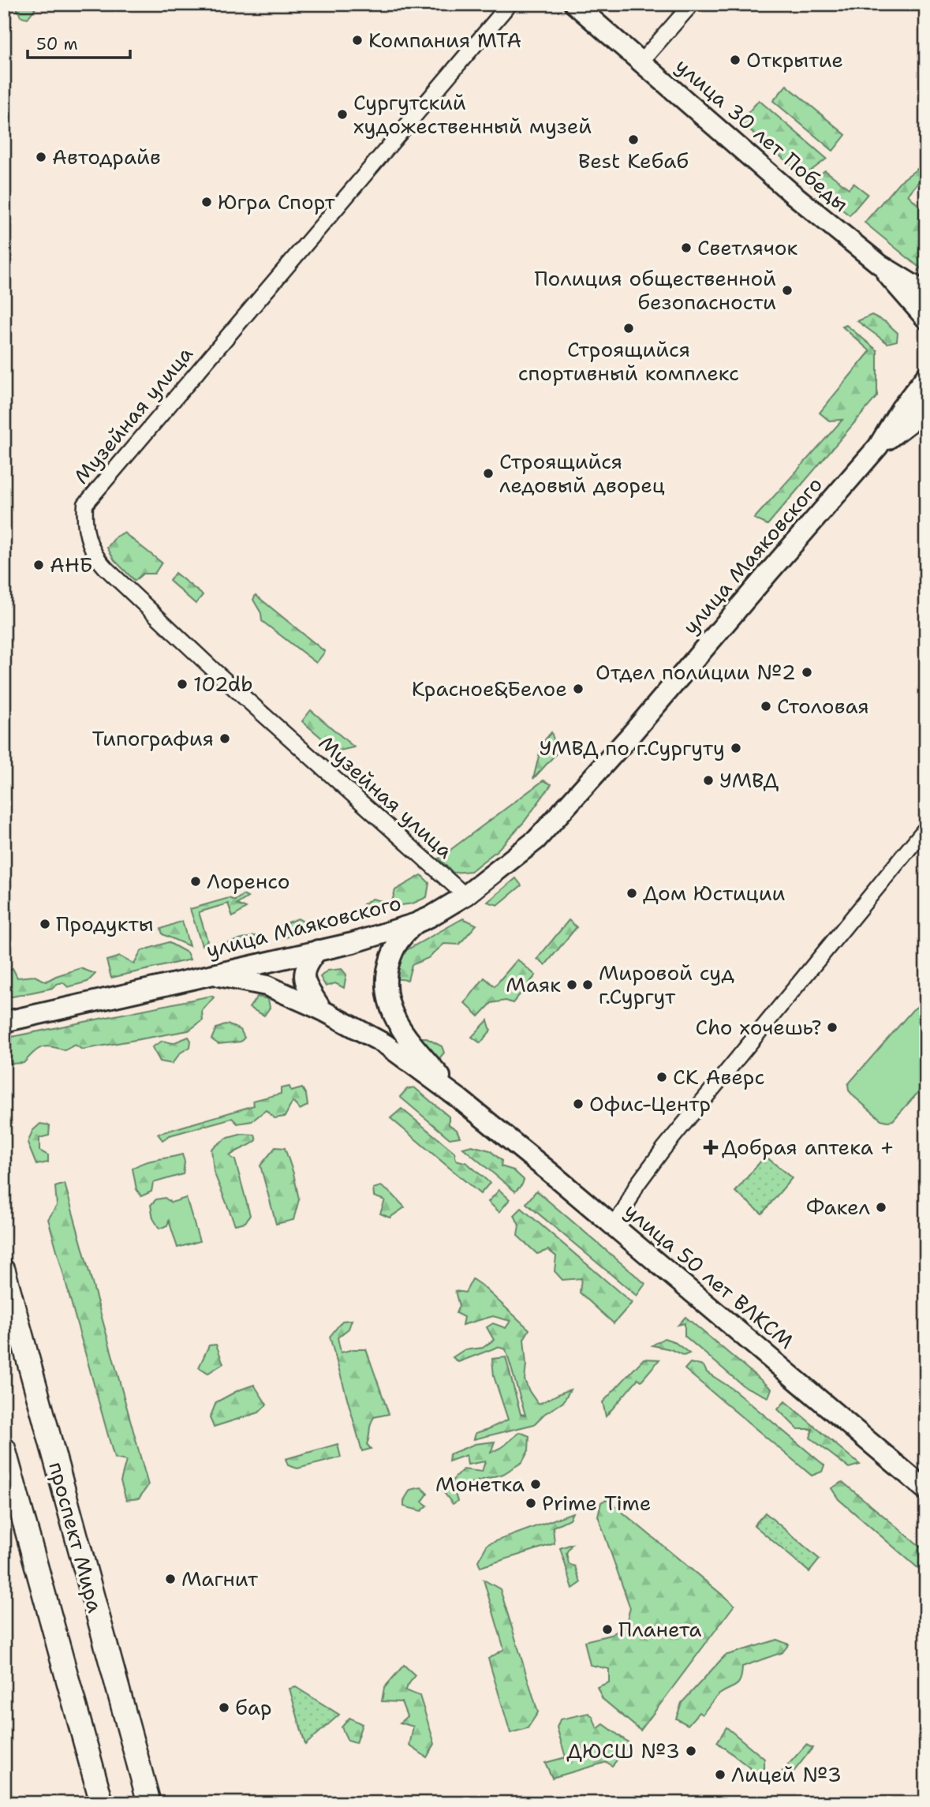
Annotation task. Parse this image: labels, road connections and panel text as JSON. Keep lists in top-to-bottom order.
{
  "streets": {
    "main road": [
      "улица 30 лет Победы",
      "улица Маяковского",
      "улица 50 лет ВЛКСМ",
      "проспект Мира"
    ],
    "street": ["Музейная улица"]
  },
  "crossings": [
    ["Музейная улица", "улица Маяковского"],
    ["улица Маяковского", "улица 50 лет ВЛКСМ"]
  ],
  "places": {
    "other": [
      "Компания MTA",
      "Открытие",
      "Сургутский художественный музей",
      "Best Кебаб",
      "Автодрайв",
      "Югра Спорт",
      "Светлячок",
      "Полиция общественной безопасности",
      "Строящийся спортивный комплекс",
      "Строящийся ледовый дворец",
      "АНБ",
      "Отдел полиции №2",
      "102db",
      "Красное&Белое",
      "Столовая",
      "Типография",
      "УМВД по г.Сургуту",
      "УМВД",
      "Лоренсо",
      "Дом Юстиции",
      "Продукты",
      "Маяк",
      "Мировой суд г.Сургут",
      "Cho хочешь?",
      "СК Аверс",
      "Офис-Центр",
      "Факел",
      "Монетка",
      "Prime Time",
      "Магнит",
      "Планета",
      "бар",
      "ДЮСШ №3",
      "Лицей №3"
    ],
    "health": ["Добрая аптека +"]
  },
  "scale_bar": "50 m"
}
